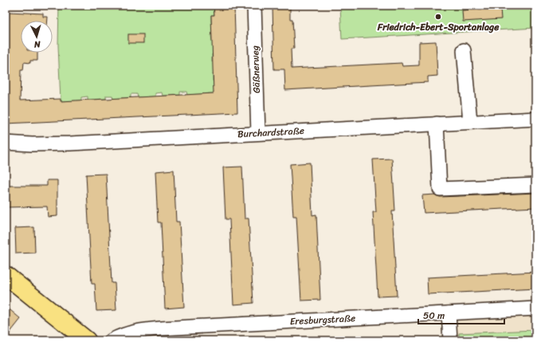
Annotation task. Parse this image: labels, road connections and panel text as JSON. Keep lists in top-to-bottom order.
{
  "streets": {
    "street": ["Gäßnerweg", "Burchardstraße", "Eresburgstraße"]
  },
  "crossings": [
    ["Gäßnerweg", "Burchardstraße"]
  ],
  "places": ["Friedrich-Ebert-Sportanlage"],
  "scale_bar": "50 m",
  "north": "bottom"
}
